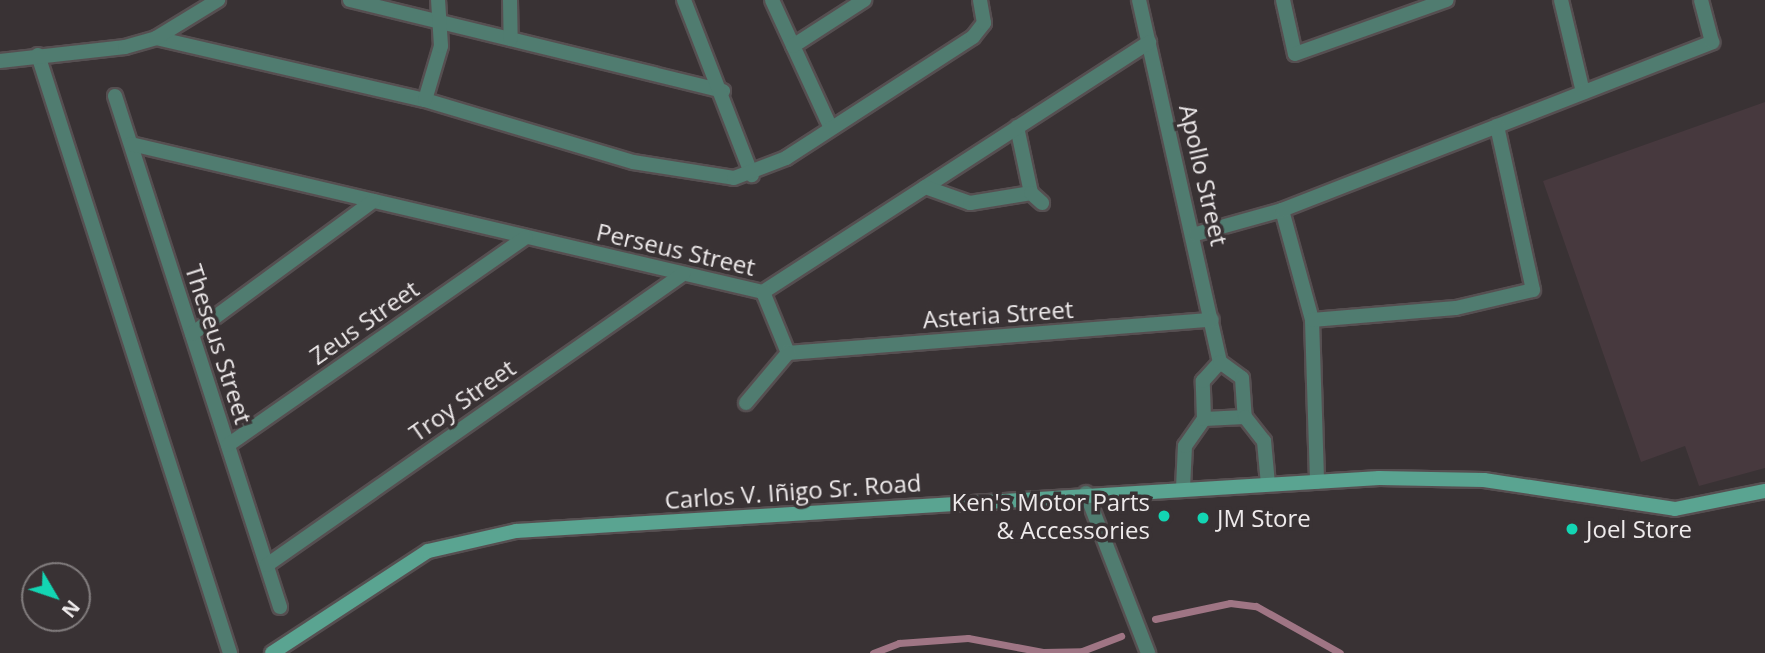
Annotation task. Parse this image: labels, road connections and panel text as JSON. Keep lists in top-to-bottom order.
{
  "streets": {
    "main road": ["Carlos V. Iñigo Sr. Road"],
    "street": [
      "Apollo Street",
      "Perseus Street",
      "Asteria Street",
      "Zeus Street",
      "Theseus Street",
      "Troy Street"
    ]
  },
  "crossings": [
    ["Apollo Street", "Perseus Street"],
    ["Apollo Street", "Asteria Street"],
    ["Perseus Street", "Zeus Street"],
    ["Perseus Street", "Theseus Street"],
    ["Perseus Street", "Troy Street"],
    ["Zeus Street", "Theseus Street"],
    ["Theseus Street", "Troy Street"]
  ],
  "places": ["Ken's Motor Parts & Accessories", "JM Store", "Joel Store"],
  "north": "bottom right"
}
